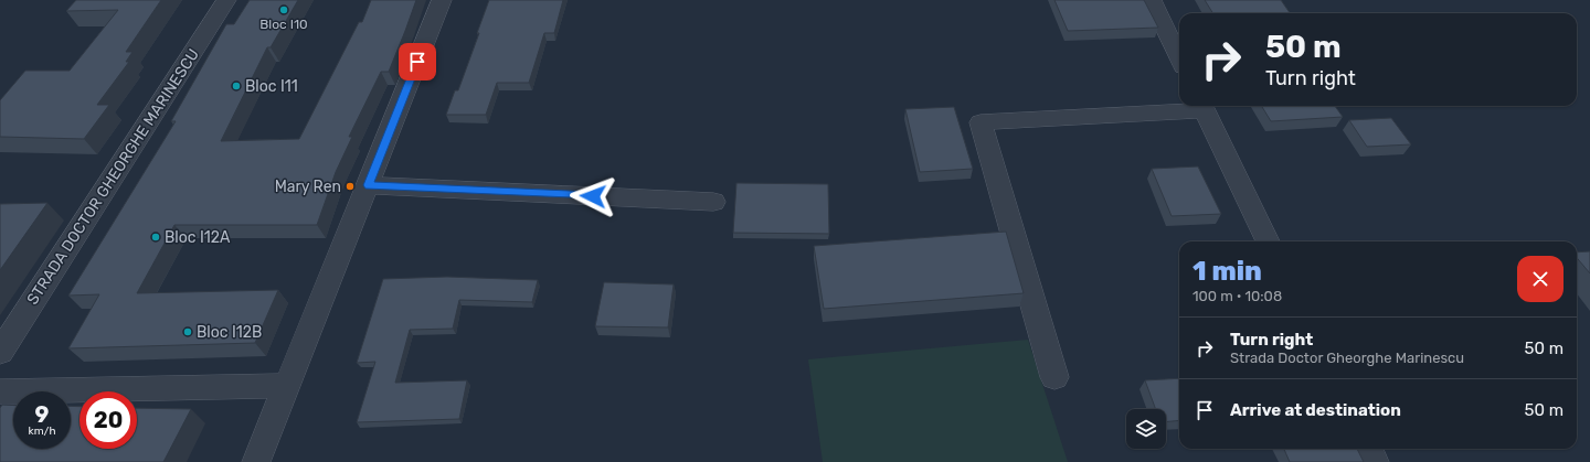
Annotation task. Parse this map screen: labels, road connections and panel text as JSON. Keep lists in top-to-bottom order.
{
  "streets": {
    "street": ["STRADA DOCTOR GHEORGHE MARINESCU"]
  },
  "places": [
    "Bloc I10",
    "Bloc I11",
    "Mary Ren",
    "Bloc I12A",
    "Bloc I12B"
  ],
  "page": {
    "turn": ["50 m", "Turn right"],
    "heading": ["1 min", "100 m · 10:08"],
    "list": [
      {
        "name": "Turn right",
        "note": "Strada Doctor Gheorghe Marinescu",
        "value": "50 m"
      },
      {
        "name": "Arrive at destination",
        "value": "50 m"
      }
    ],
    "speed": "9 km/h",
    "limit": "20"
  }
}
